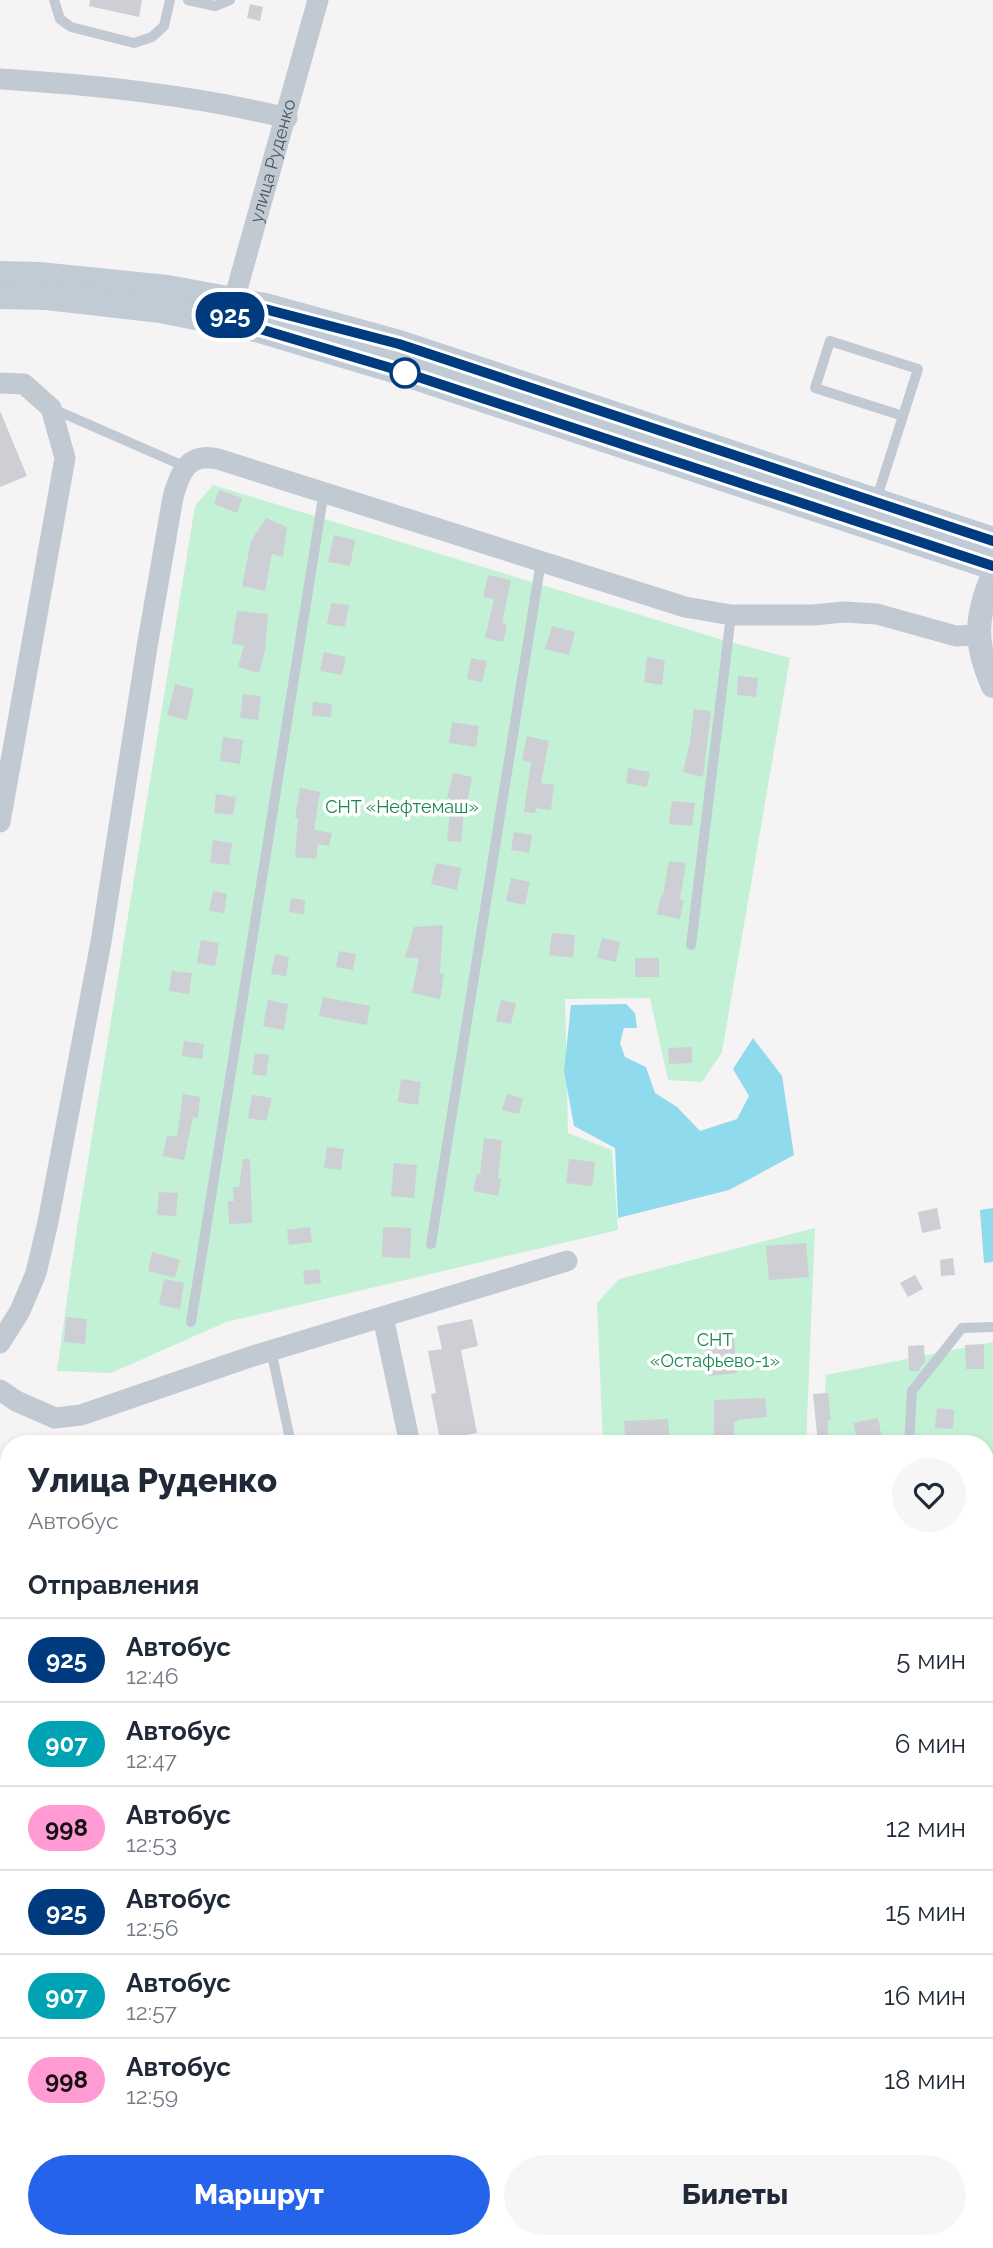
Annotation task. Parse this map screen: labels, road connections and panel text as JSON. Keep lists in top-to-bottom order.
{
  "streets": {
    "street": ["улица Руденко"]
  },
  "parks": ["СНТ «Нефтемаш»", "СНТ «Остафьево-1»"],
  "lines": ["bus line 925"],
  "page": {
    "on_map": "925",
    "heading": [
      ["Улица Руденко", "Автобус"],
      "Отправления"
    ],
    "list": [
      {
        "mark": "925",
        "name": "Автобус",
        "note": "12:46",
        "value": "5 мин"
      },
      {
        "mark": "907",
        "name": "Автобус",
        "note": "12:47",
        "value": "6 мин"
      },
      {
        "mark": "998",
        "name": "Автобус",
        "note": "12:53",
        "value": "12 мин"
      },
      {
        "mark": "925",
        "name": "Автобус",
        "note": "12:56",
        "value": "15 мин"
      },
      {
        "mark": "907",
        "name": "Автобус",
        "note": "12:57",
        "value": "16 мин"
      },
      {
        "mark": "998",
        "name": "Автобус",
        "note": "12:59",
        "value": "18 мин"
      }
    ],
    "buttons": ["Маршрут", "Билеты"]
  }
}
